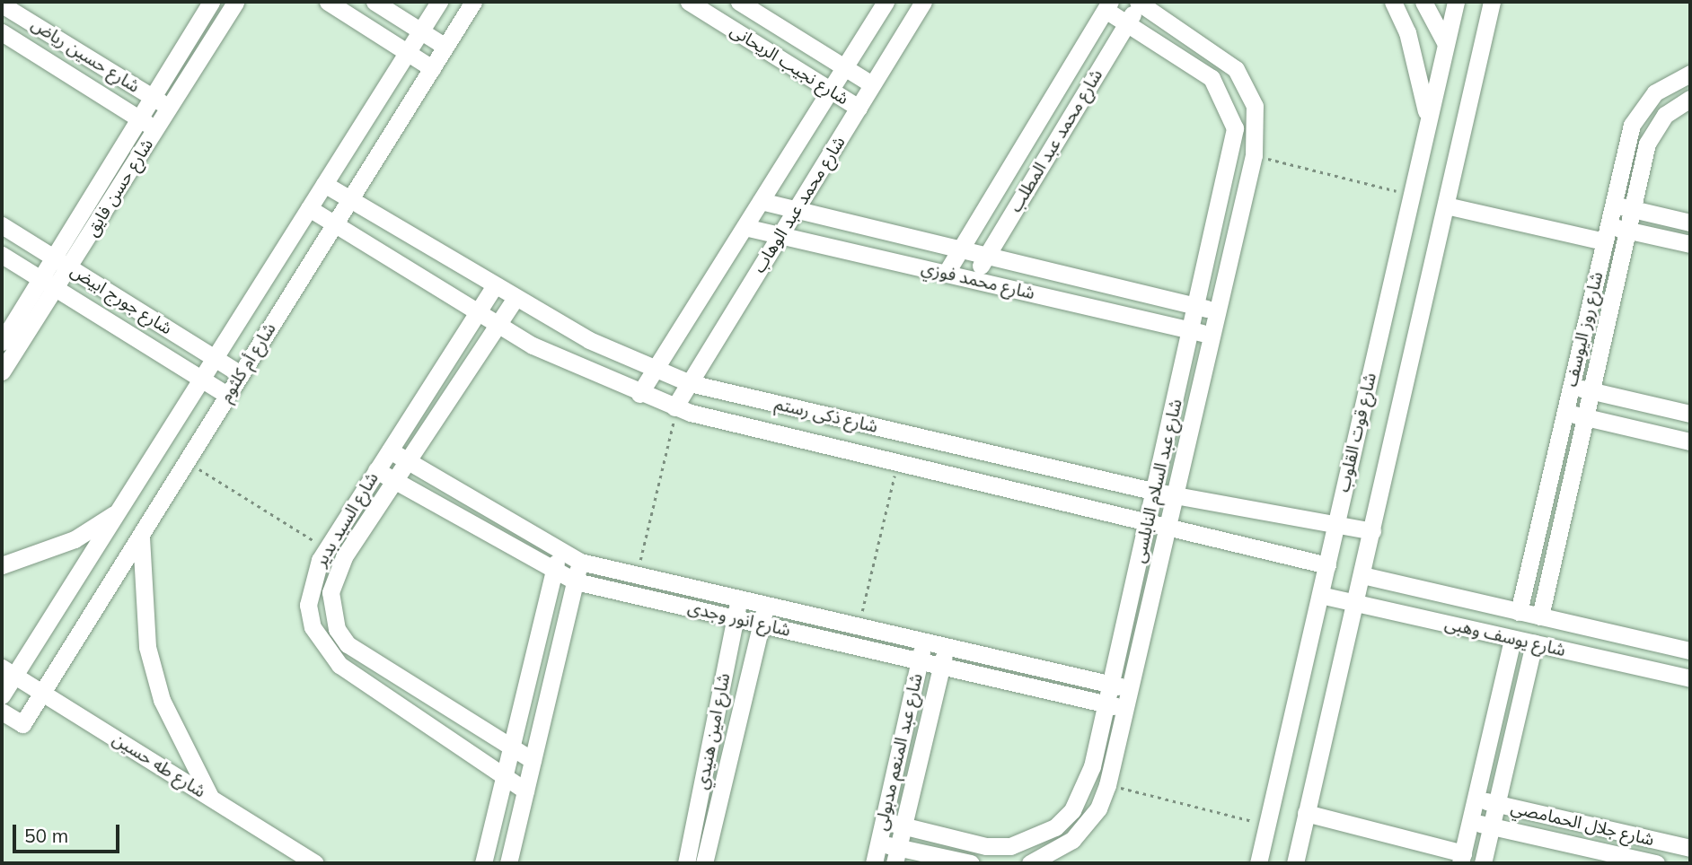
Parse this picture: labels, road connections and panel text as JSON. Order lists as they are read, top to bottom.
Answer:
{
  "streets": {
    "street": [
      "شارع حسين رياض",
      "شارع نجيب الريحانى",
      "شارع محمد عبد المطلب",
      "شارع حسن فايق",
      "شارع محمد عبد الوهاب",
      "شارع محمد فوزي",
      "شارع جورج ابيض",
      "شارع روز اليوسف",
      "شارع أم كلثوم",
      "شارع ذكى رستم",
      "شارع قوت القلوب",
      "شارع عبد السلام النابلسى",
      "شارع السيد بدير",
      "شارع انور وجدى",
      "شارع يوسف وهبى",
      "شارع امين هنيدي",
      "شارع عبد المنعم مدبولى",
      "شارع طه حسين",
      "شارع جلال الحمامصي"
    ]
  },
  "crossings": [
    ["شارع حسين رياض", "شارع حسن فايق"],
    ["شارع نجيب الريحانى", "شارع محمد عبد الوهاب"],
    ["شارع محمد عبد المطلب", "شارع محمد فوزي"],
    ["شارع محمد عبد المطلب", "شارع عبد السلام النابلسى"],
    ["شارع حسن فايق", "شارع جورج ابيض"],
    ["شارع محمد عبد الوهاب", "شارع محمد فوزي"],
    ["شارع محمد عبد الوهاب", "شارع ذكى رستم"],
    ["شارع محمد فوزي", "شارع عبد السلام النابلسى"],
    ["شارع جورج ابيض", "شارع أم كلثوم"],
    ["شارع روز اليوسف", "شارع يوسف وهبى"],
    ["شارع أم كلثوم", "شارع ذكى رستم"],
    ["شارع أم كلثوم", "شارع طه حسين"],
    ["شارع ذكى رستم", "شارع قوت القلوب"],
    ["شارع ذكى رستم", "شارع عبد السلام النابلسى"],
    ["شارع ذكى رستم", "شارع السيد بدير"],
    ["شارع قوت القلوب", "شارع يوسف وهبى"],
    ["شارع عبد السلام النابلسى", "شارع انور وجدى"],
    ["شارع عبد السلام النابلسى", "شارع عبد المنعم مدبولى"],
    ["شارع السيد بدير", "شارع انور وجدى"],
    ["شارع انور وجدى", "شارع امين هنيدي"],
    ["شارع انور وجدى", "شارع عبد المنعم مدبولى"]
  ],
  "scale_bar": "50 m"
}
